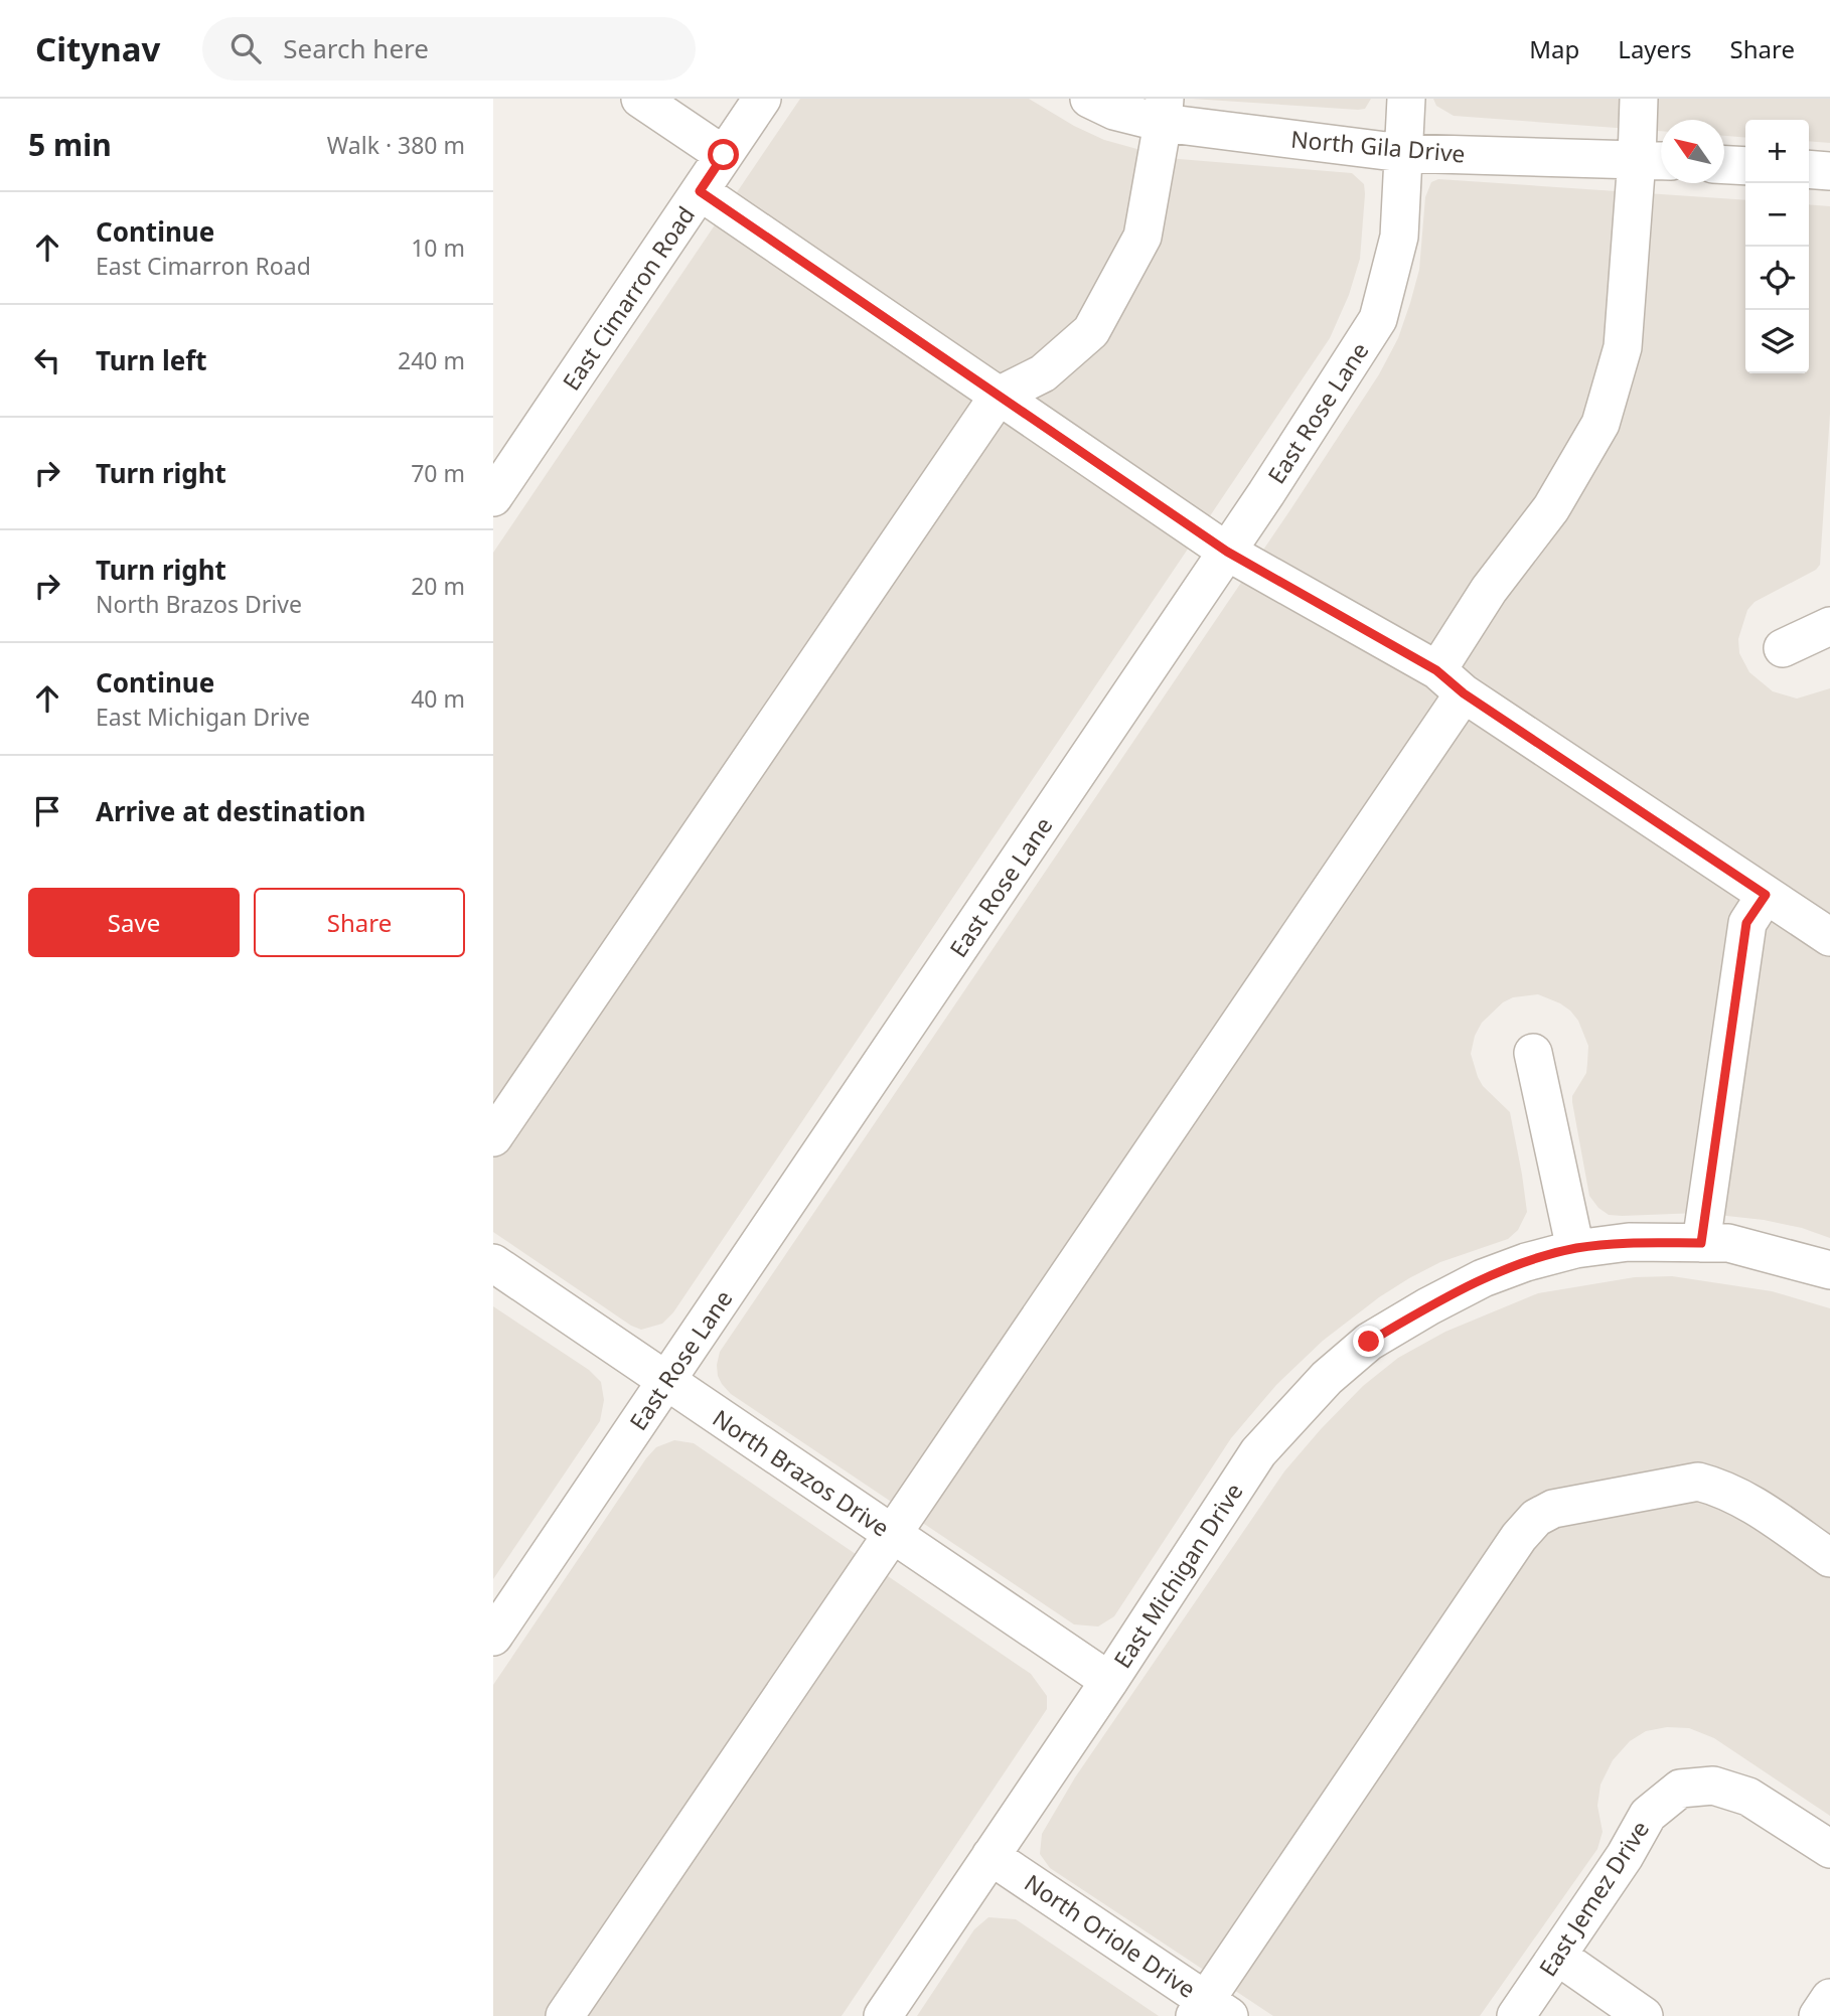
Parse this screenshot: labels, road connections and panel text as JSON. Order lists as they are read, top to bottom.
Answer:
{
  "streets": {
    "street": [
      "North Gila Drive",
      "East Cimarron Road",
      "East Rose Lane",
      "North Brazos Drive",
      "East Michigan Drive",
      "East Jemez Drive",
      "North Oriole Drive"
    ]
  },
  "crossings": [
    ["North Gila Drive", "East Rose Lane"],
    ["East Rose Lane", "North Brazos Drive"],
    ["North Brazos Drive", "East Michigan Drive"],
    ["East Michigan Drive", "North Oriole Drive"]
  ],
  "north": "top left",
  "page": {
    "header": "Citynav",
    "search": "Search here",
    "nav": ["Map", "Layers", "Share"],
    "heading": ["5 min", "Walk · 380 m"],
    "map_buttons": ["+", "−"],
    "list": [
      ["Continue", "East Cimarron Road", "10 m"],
      ["Turn left", "240 m"],
      ["Turn right", "70 m"],
      ["Turn right", "North Brazos Drive", "20 m"],
      ["Continue", "East Michigan Drive", "40 m"],
      "Arrive at destination"
    ],
    "buttons": ["Save", "Share"]
  }
}
